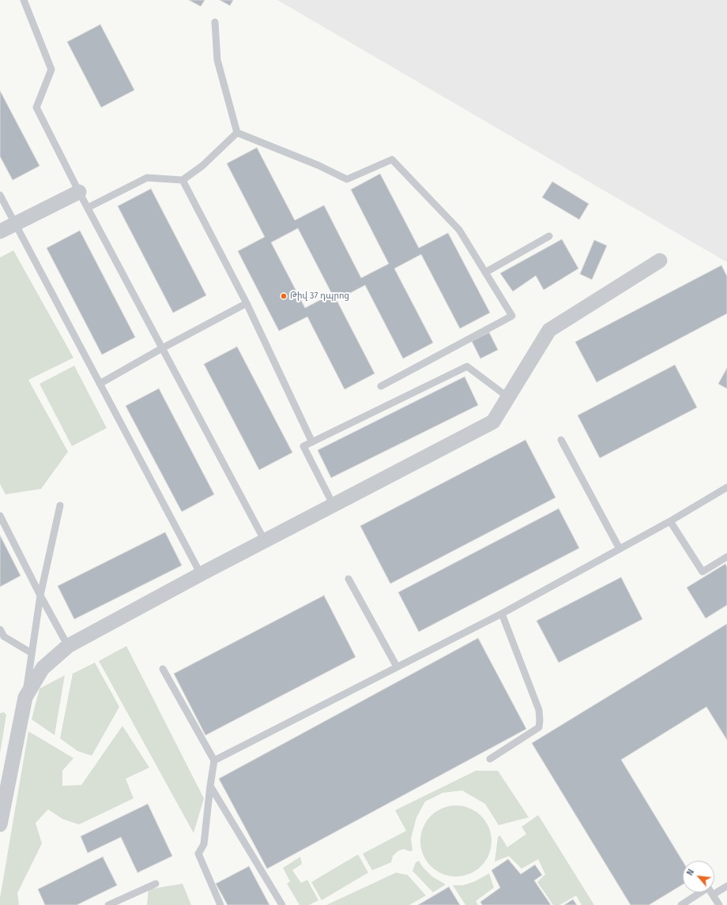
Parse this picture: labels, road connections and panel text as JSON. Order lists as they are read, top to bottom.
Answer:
{
  "places": ["Թիվ 37 դպրոց"],
  "north": "top left"
}
